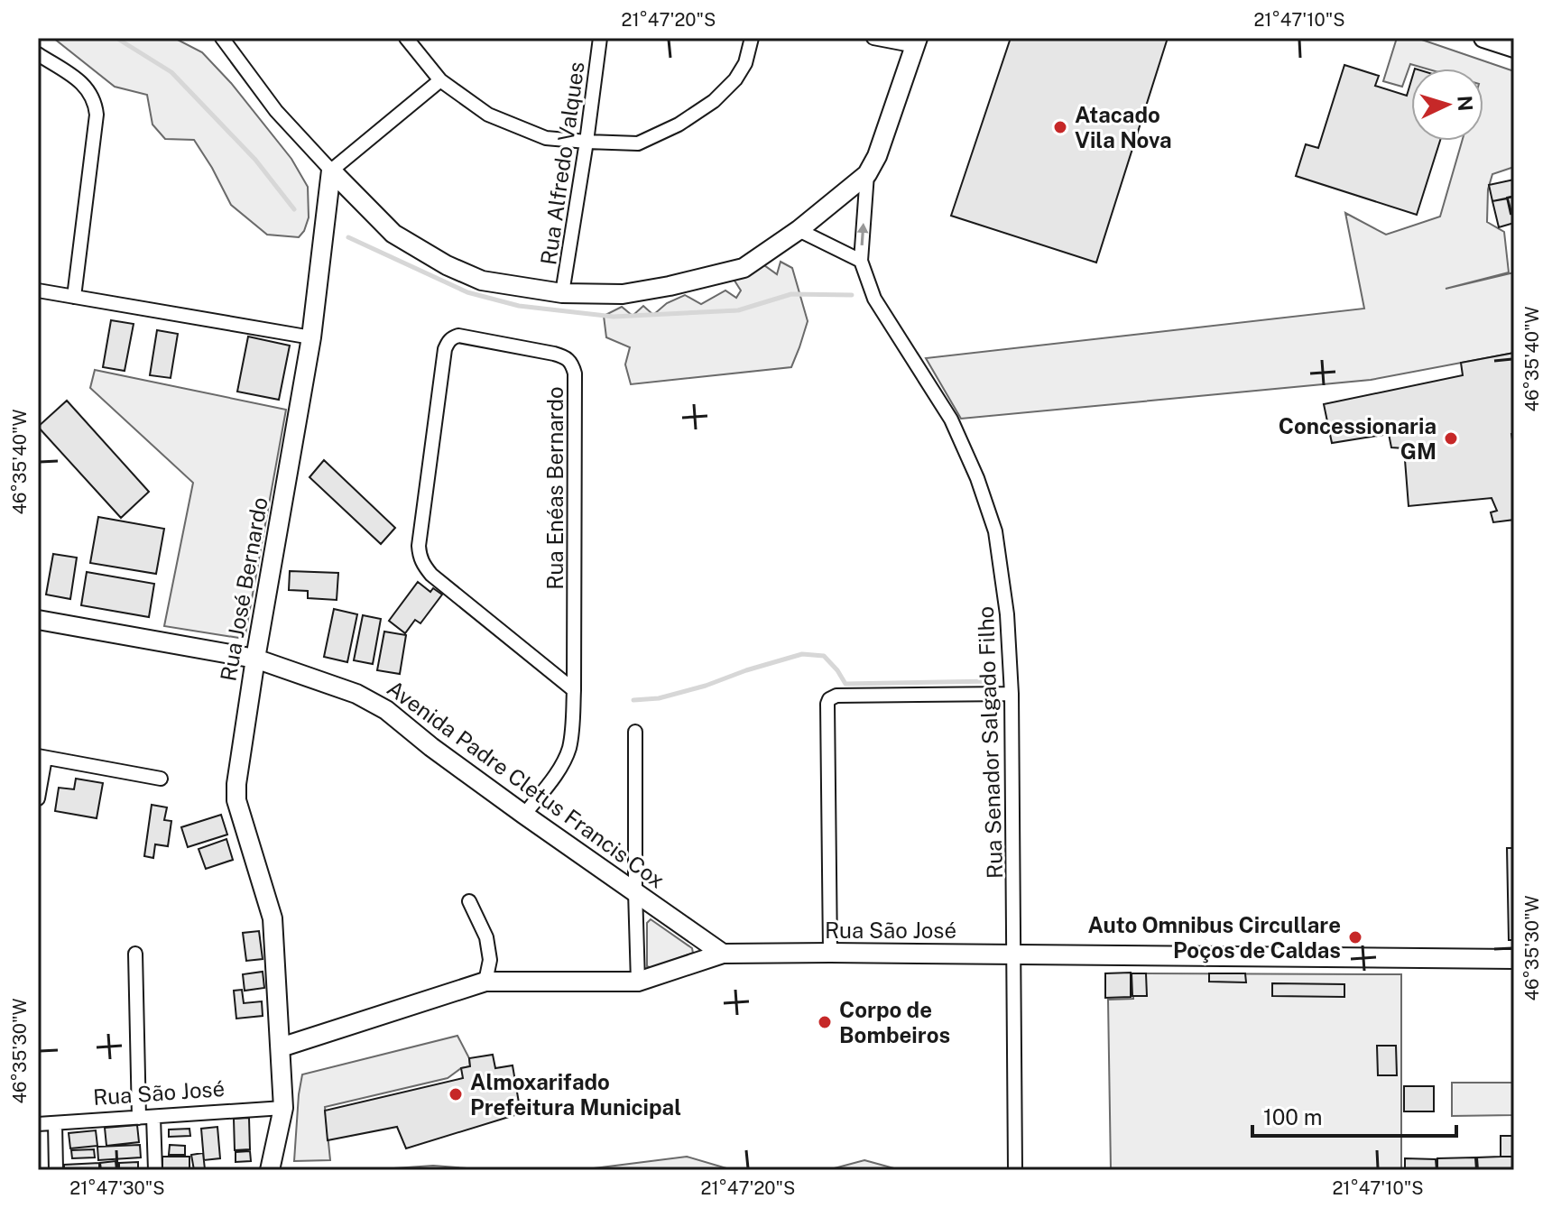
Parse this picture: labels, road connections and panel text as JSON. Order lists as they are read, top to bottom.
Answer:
{
  "streets": {
    "street": [
      "Rua Alfredo Valques",
      "Rua Enéas Bernardo",
      "Rua José Bernardo",
      "Rua Senador Salgado Filho",
      "Avenida Padre Cletus Francis Cox",
      "Rua São José"
    ]
  },
  "crossings": [
    ["Rua Enéas Bernardo", "Avenida Padre Cletus Francis Cox"],
    ["Rua José Bernardo", "Avenida Padre Cletus Francis Cox"],
    ["Rua José Bernardo", "Rua São José"],
    ["Rua Senador Salgado Filho", "Rua São José"],
    ["Avenida Padre Cletus Francis Cox", "Rua São José"]
  ],
  "places": [
    "Atacado Vila Nova",
    "Concessionaria GM",
    "Auto Omnibus Circullare Poços de Caldas",
    "Corpo de Bombeiros",
    "Almoxarifado Prefeitura Municipal"
  ],
  "scale_bar": "100 m",
  "north": "right",
  "coordinates": [
    "21°47'20\"S",
    "21°47'10\"S",
    "46°35'40\"W",
    "46°35'30\"W",
    "21°47'30\"S"
  ]
}
